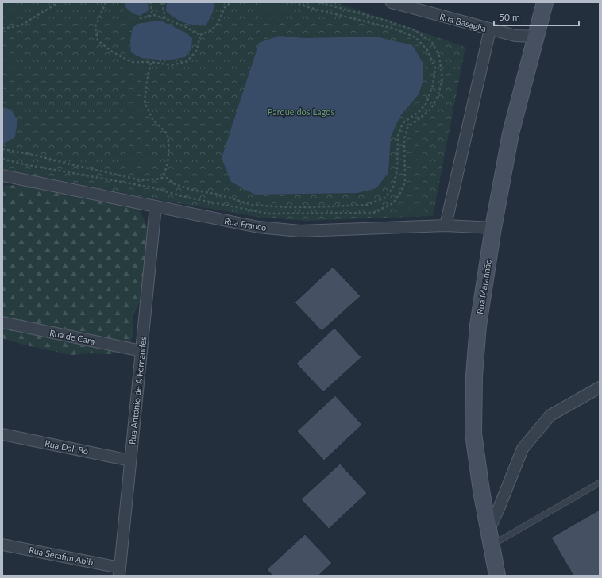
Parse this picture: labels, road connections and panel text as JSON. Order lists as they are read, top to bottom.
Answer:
{
  "streets": {
    "main road": ["Rua Maranhão"],
    "street": [
      "Rua Basaglia",
      "Rua Franco",
      "Rua de Cara",
      "Rua Antônio de A Fernandes",
      "Rua Dal' Bó",
      "Rua Serafim Abib"
    ]
  },
  "crossings": [
    ["Rua Basaglia", "Rua Maranhão"],
    ["Rua Franco", "Rua Maranhão"],
    ["Rua Franco", "Rua Antônio de A Fernandes"],
    ["Rua de Cara", "Rua Antônio de A Fernandes"],
    ["Rua Antônio de A Fernandes", "Rua Dal' Bó"],
    ["Rua Antônio de A Fernandes", "Rua Serafim Abib"]
  ],
  "parks": ["Parque dos Lagos"],
  "scale_bar": "50 m"
}
